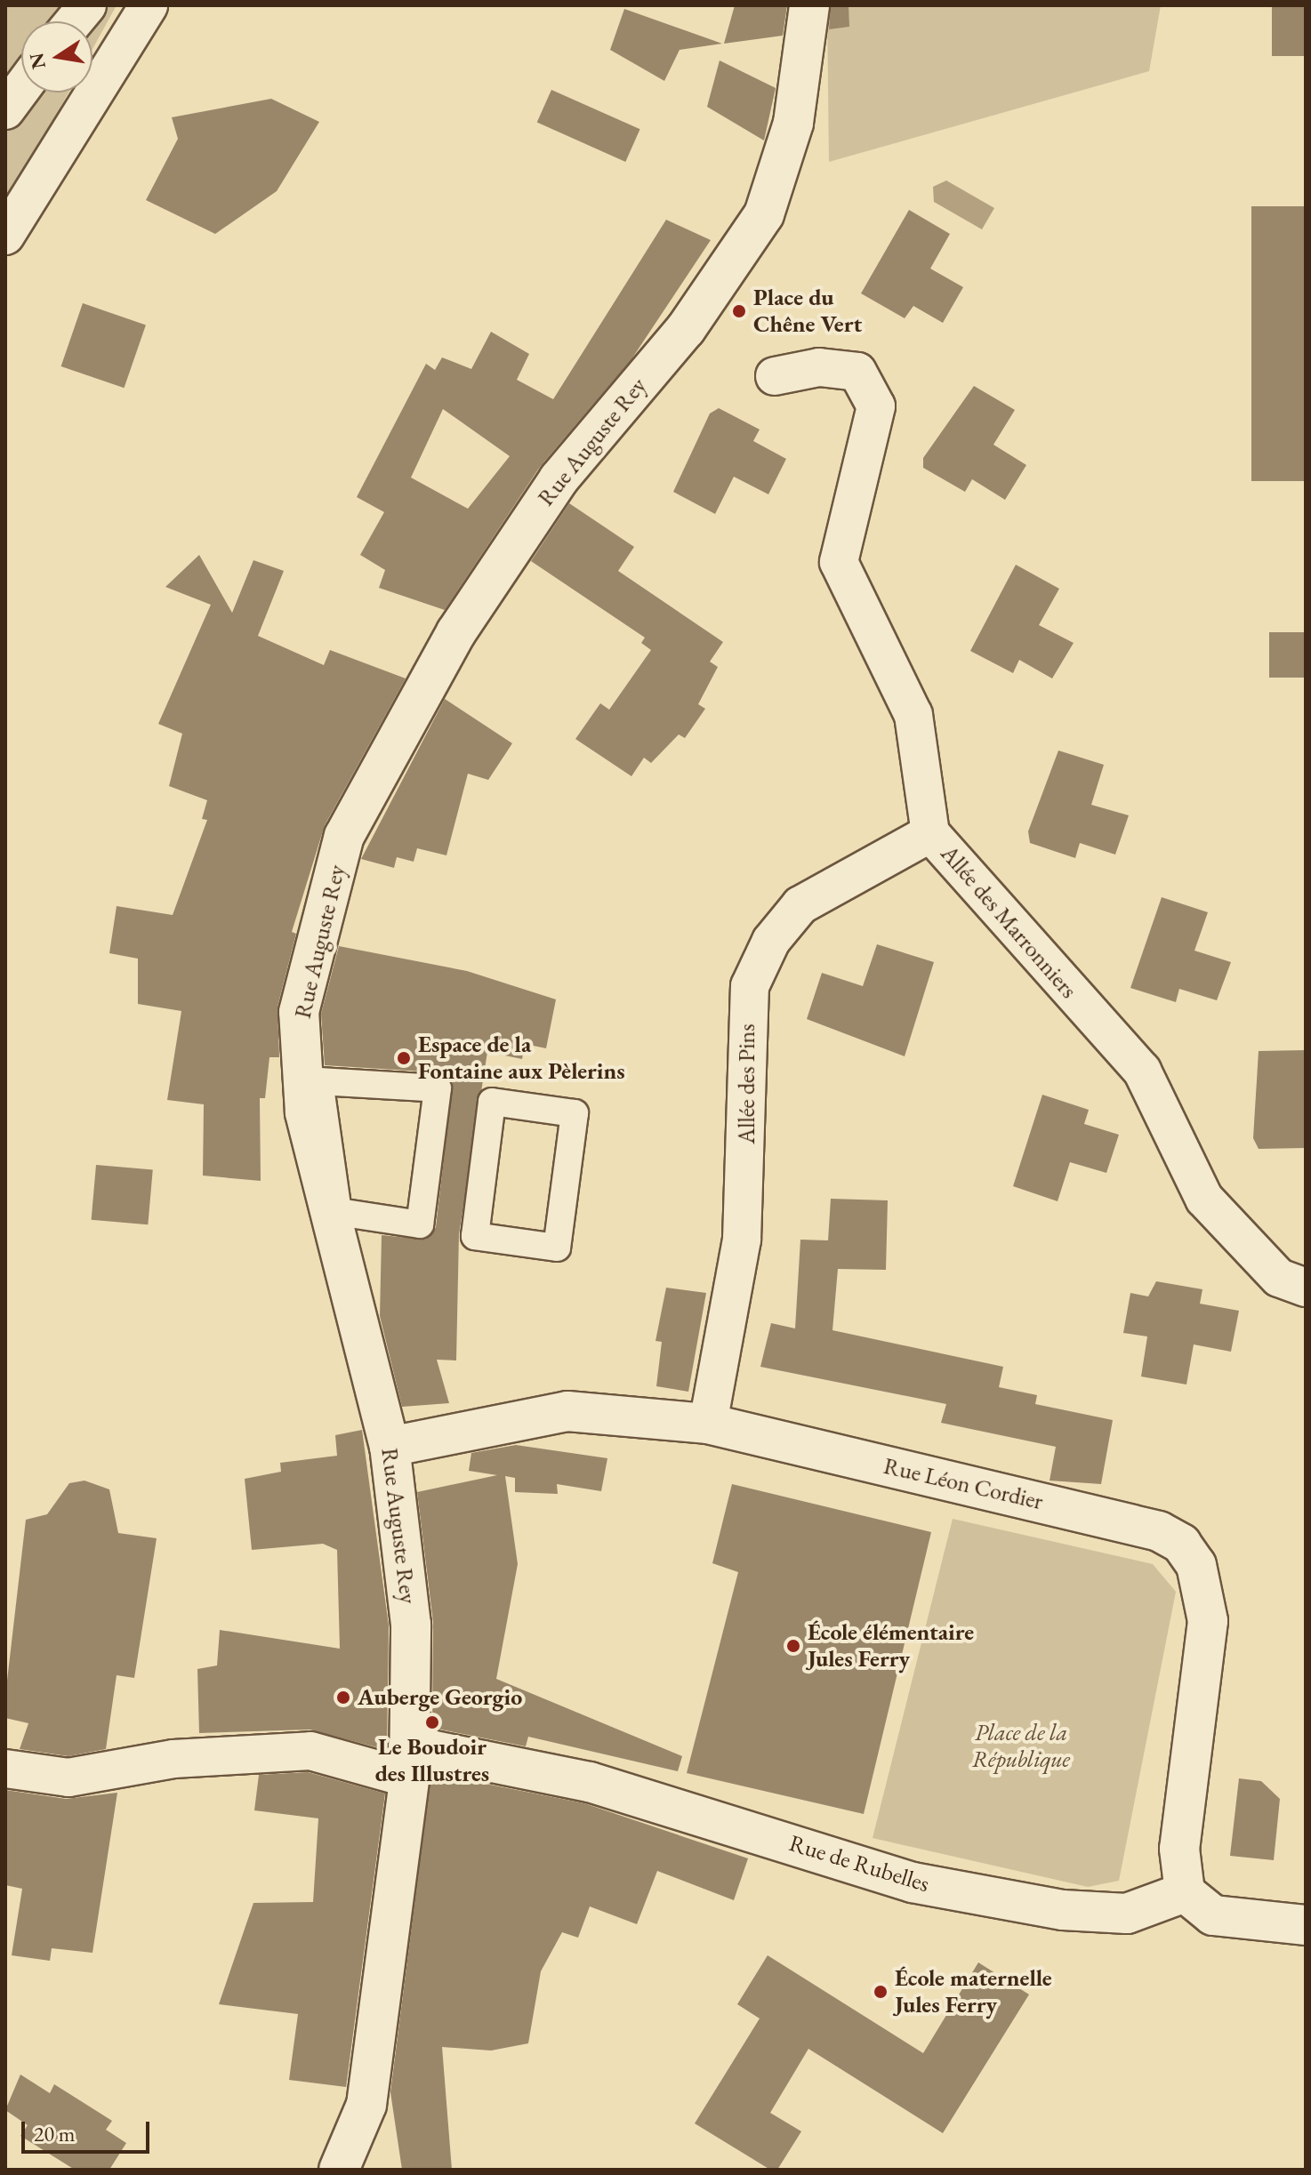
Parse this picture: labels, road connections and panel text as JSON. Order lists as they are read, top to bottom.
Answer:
{
  "streets": {
    "street": [
      "Rue Auguste Rey",
      "Allée des Marronniers",
      "Allée des Pins",
      "Rue Léon Cordier",
      "Rue de Rubelles"
    ]
  },
  "crossings": [
    ["Rue Auguste Rey", "Rue Léon Cordier"],
    ["Rue Auguste Rey", "Rue de Rubelles"],
    ["Allée des Marronniers", "Allée des Pins"],
    ["Allée des Pins", "Rue Léon Cordier"],
    ["Rue Léon Cordier", "Rue de Rubelles"]
  ],
  "parks": ["Place de la République"],
  "places": [
    "Place du Chêne Vert",
    "Espace de la Fontaine aux Pèlerins",
    "École élémentaire Jules Ferry",
    "Auberge Georgio",
    "Le Boudoir des Illustres",
    "École maternelle Jules Ferry"
  ],
  "scale_bar": "20 m",
  "north": "left"
}
